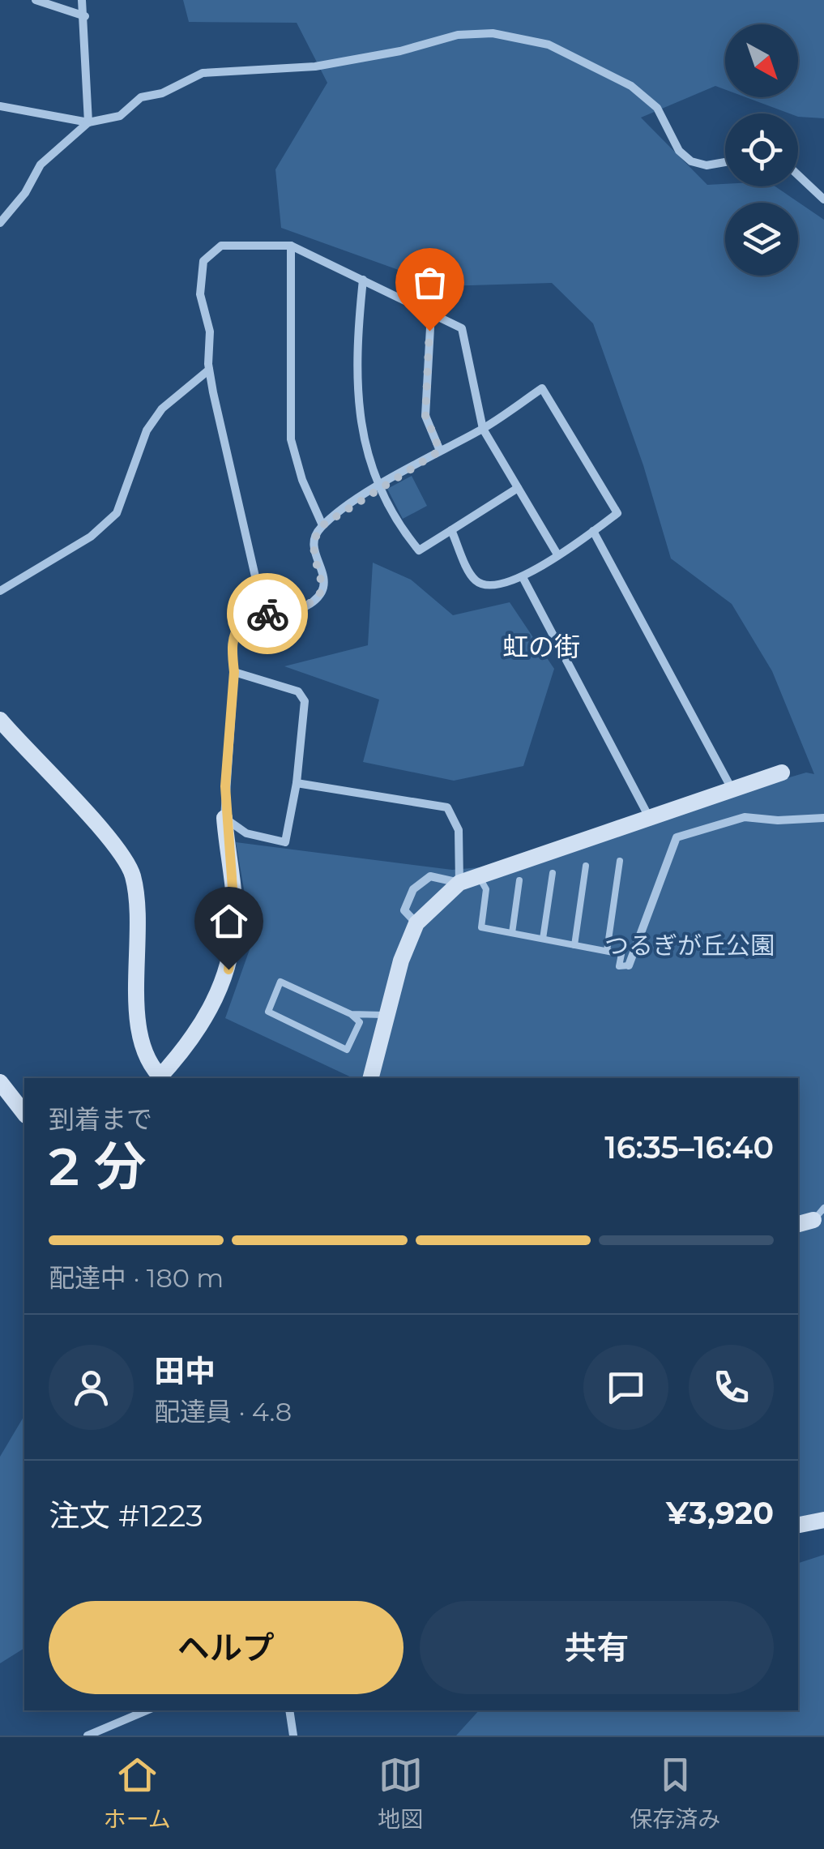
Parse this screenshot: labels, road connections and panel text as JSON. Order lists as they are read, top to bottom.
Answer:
{
  "districts": ["虹の街"],
  "parks": ["つるぎが丘公園"],
  "north": "bottom right",
  "page": {
    "heading": ["2 分", "到着まで", "16:35–16:40"],
    "panel": [
      "田中",
      "配達員 · 4.8",
      "注文 #1223",
      "¥3,920"
    ],
    "bar": "配達中 · 180 m",
    "buttons": ["ヘルプ", "共有"],
    "tabs": ["ホーム", "地図", "保存済み"]
  }
}
